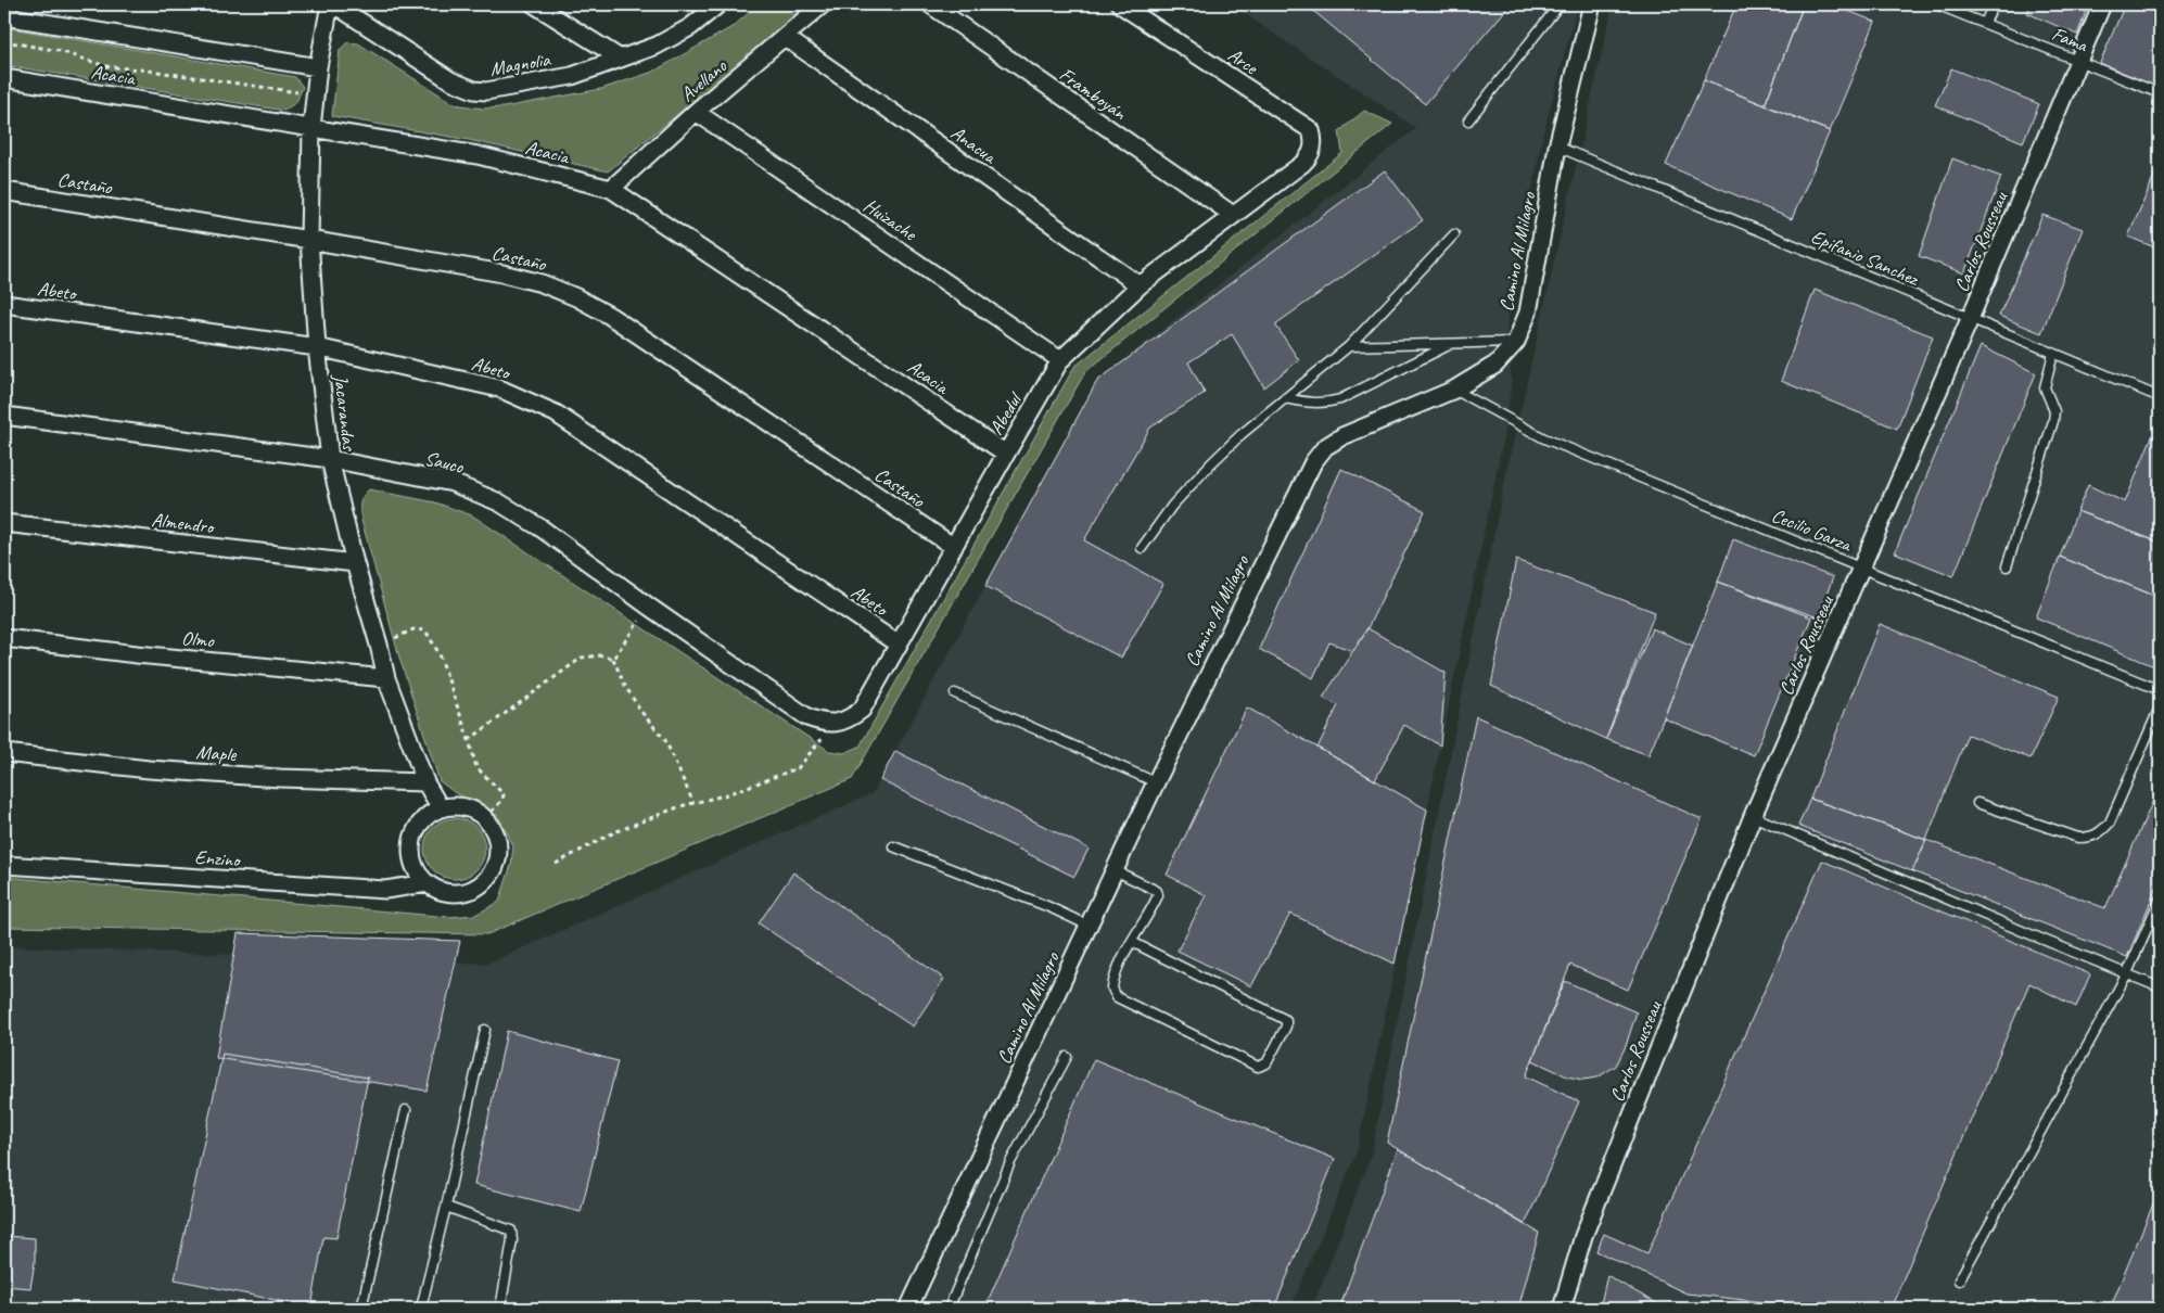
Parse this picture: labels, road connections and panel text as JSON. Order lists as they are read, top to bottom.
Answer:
{
  "streets": {
    "street": [
      "Arce",
      "Magnolia",
      "Acacia",
      "Avellano",
      "Framboyán",
      "Anacua",
      "Castaño",
      "Huizache",
      "Carlos Rousseau",
      "Camino Al Milagro",
      "Abeto",
      "Jacarandas",
      "Abedul",
      "Sauco",
      "Almendro",
      "Olmo",
      "Maple",
      "Enzino"
    ],
    "lane": ["Fama", "Epifanio Sanchez", "Cecilio Garza"]
  },
  "crossings": [
    ["Fama", "Carlos Rousseau"],
    ["Arce", "Abedul"],
    ["Acacia", "Avellano"],
    ["Acacia", "Jacarandas"],
    ["Acacia", "Abedul"],
    ["Avellano", "Anacua"],
    ["Avellano", "Huizache"],
    ["Framboyán", "Abedul"],
    ["Anacua", "Abedul"],
    ["Castaño", "Jacarandas"],
    ["Castaño", "Abedul"],
    ["Huizache", "Abedul"],
    ["Carlos Rousseau", "Epifanio Sanchez"],
    ["Carlos Rousseau", "Cecilio Garza"],
    ["Camino Al Milagro", "Epifanio Sanchez"],
    ["Camino Al Milagro", "Cecilio Garza"],
    ["Abeto", "Jacarandas"],
    ["Abeto", "Abedul"],
    ["Jacarandas", "Sauco"],
    ["Jacarandas", "Almendro"],
    ["Jacarandas", "Olmo"],
    ["Jacarandas", "Maple"],
    ["Jacarandas", "Enzino"],
    ["Abedul", "Sauco"]
  ]
}
